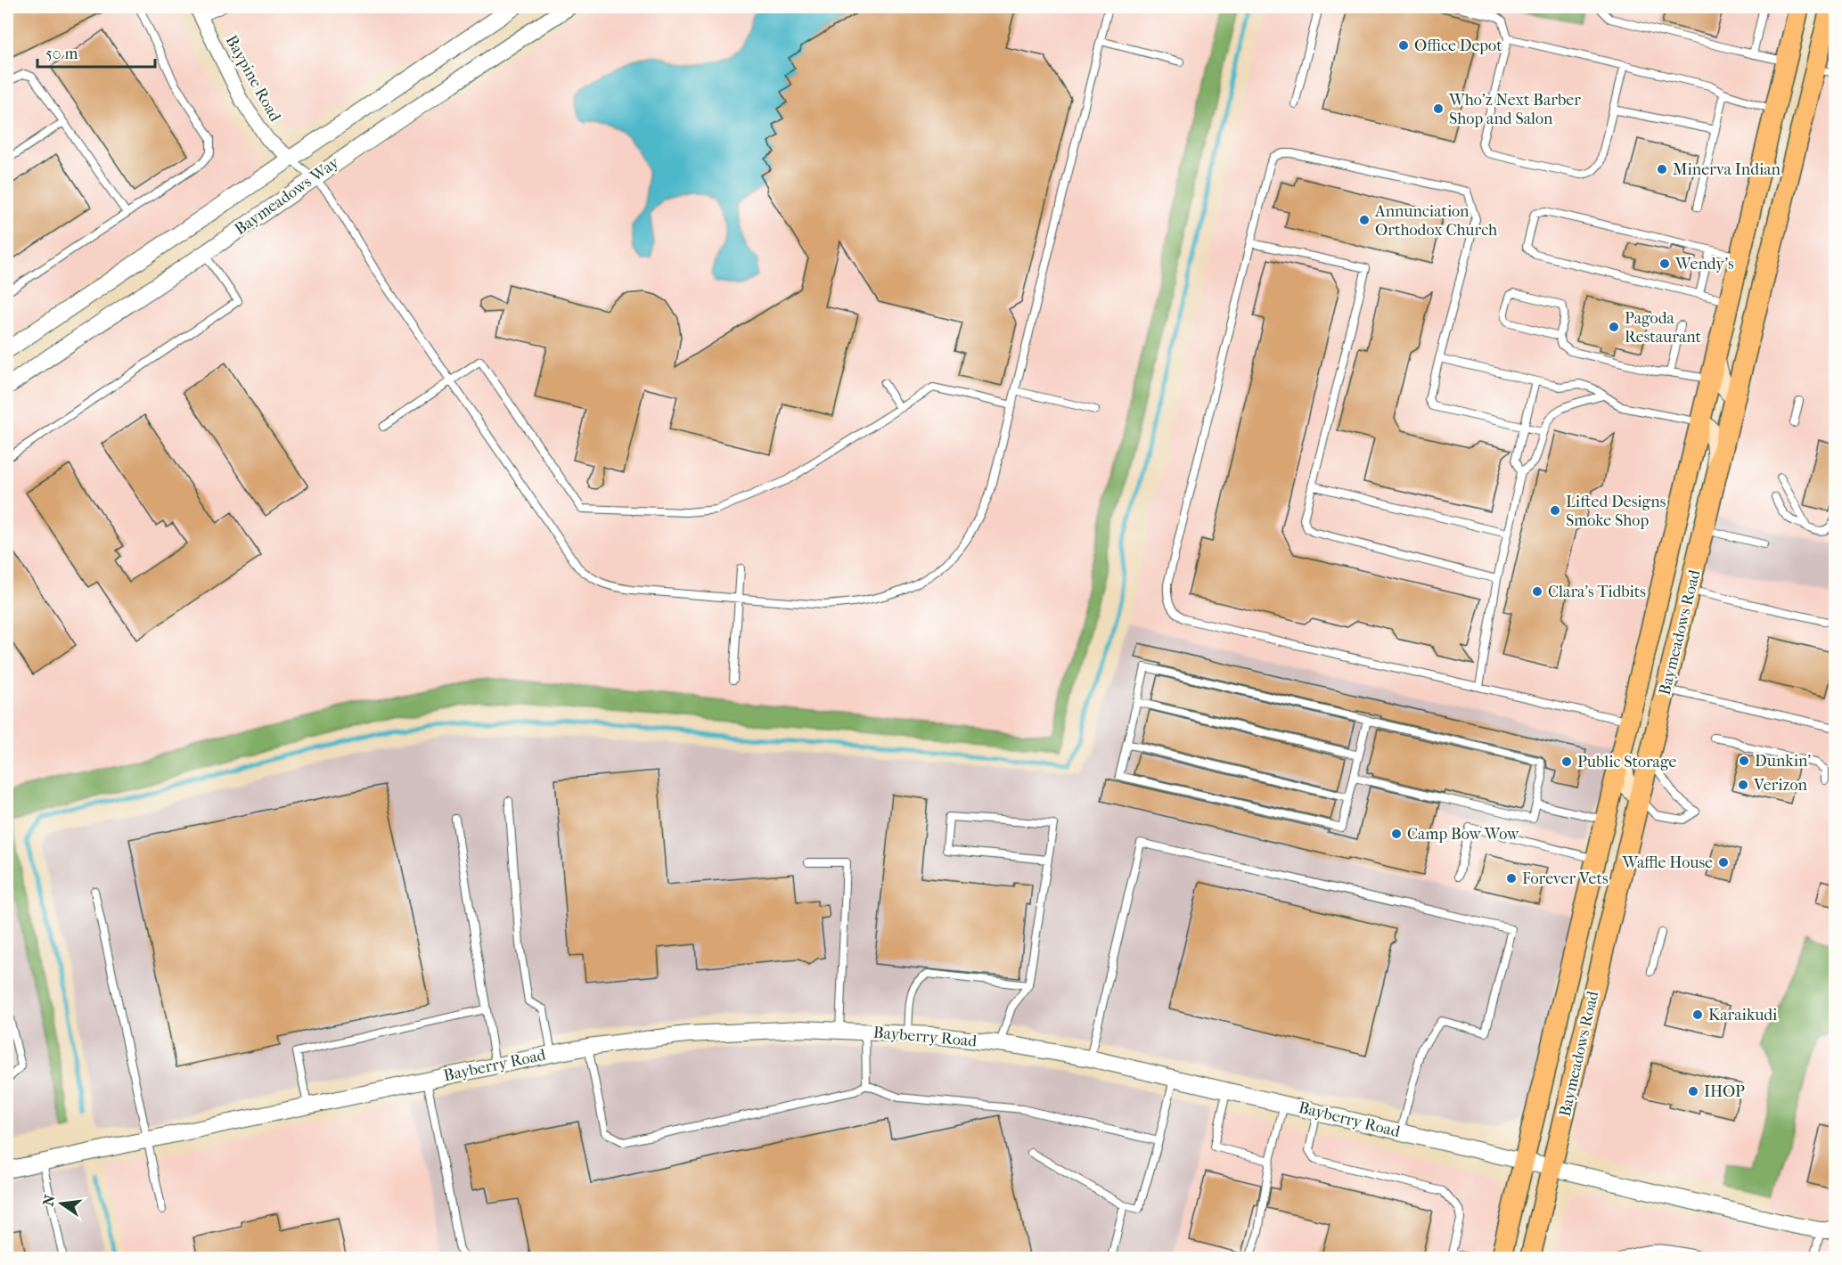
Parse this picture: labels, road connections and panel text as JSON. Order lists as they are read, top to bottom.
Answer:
{
  "streets": {
    "main road": ["Baymeadows Road"],
    "street": ["Baypine Road", "Baymeadows Way", "Bayberry Road"]
  },
  "crossings": [
    ["Baypine Road", "Baymeadows Way"],
    ["Baymeadows Road", "Bayberry Road"]
  ],
  "places": [
    "Office Depot",
    "Who'z Next Barber Shop and Salon",
    "Minerva Indian",
    "Annunciation Orthodox Church",
    "Wendy's",
    "Pagoda Restaurant",
    "Lifted Designs Smoke Shop",
    "Clara's Tidbits",
    "Dunkin'",
    "Public Storage",
    "Verizon",
    "Camp Bow Wow",
    "Waffle House",
    "Forever Vets",
    "Karaikudi",
    "IHOP"
  ],
  "scale_bar": "50 m",
  "north": "left"
}
